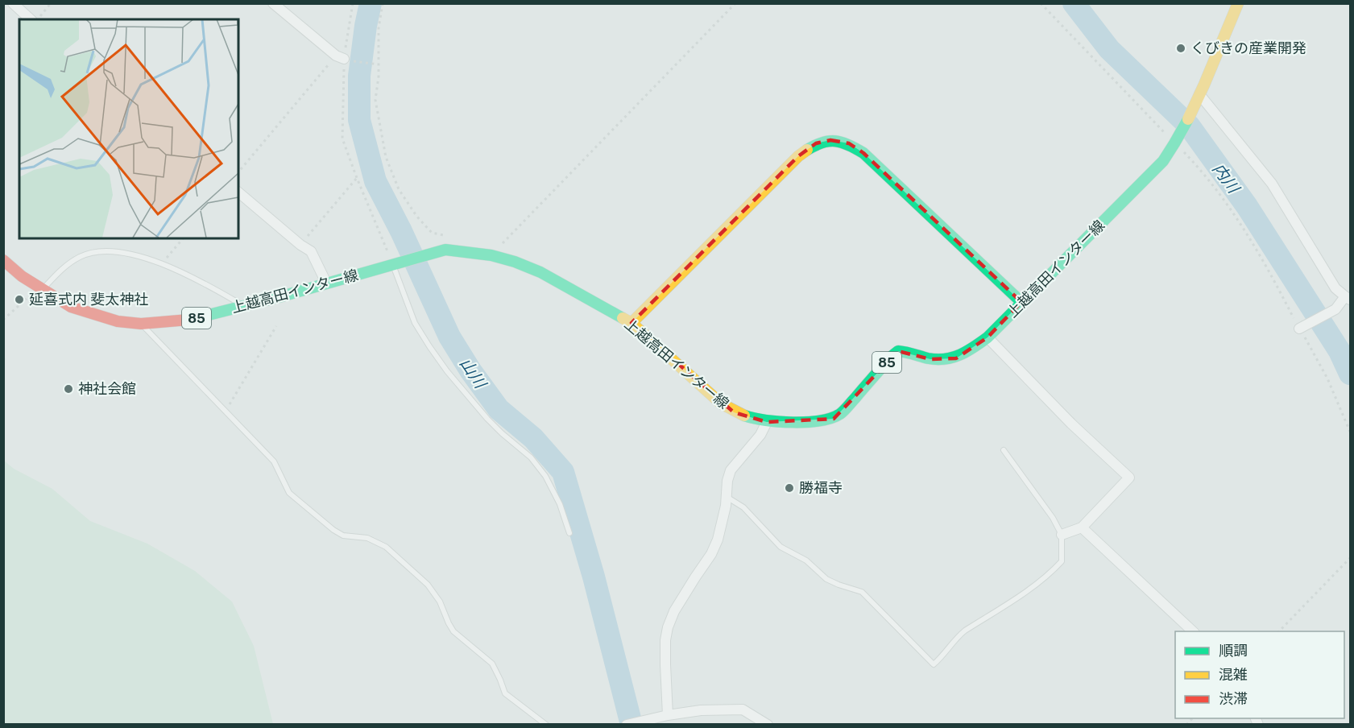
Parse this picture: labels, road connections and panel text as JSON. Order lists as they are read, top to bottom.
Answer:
{
  "streets": {
    "main road": ["上越高田インター線", "85"]
  },
  "water": ["内川", "山川"],
  "places": [
    "くびきの産業開発",
    "延喜式内 斐太神社",
    "神社会館",
    "勝福寺"
  ],
  "legend": ["順調", "混雑", "渋滞"]
}
